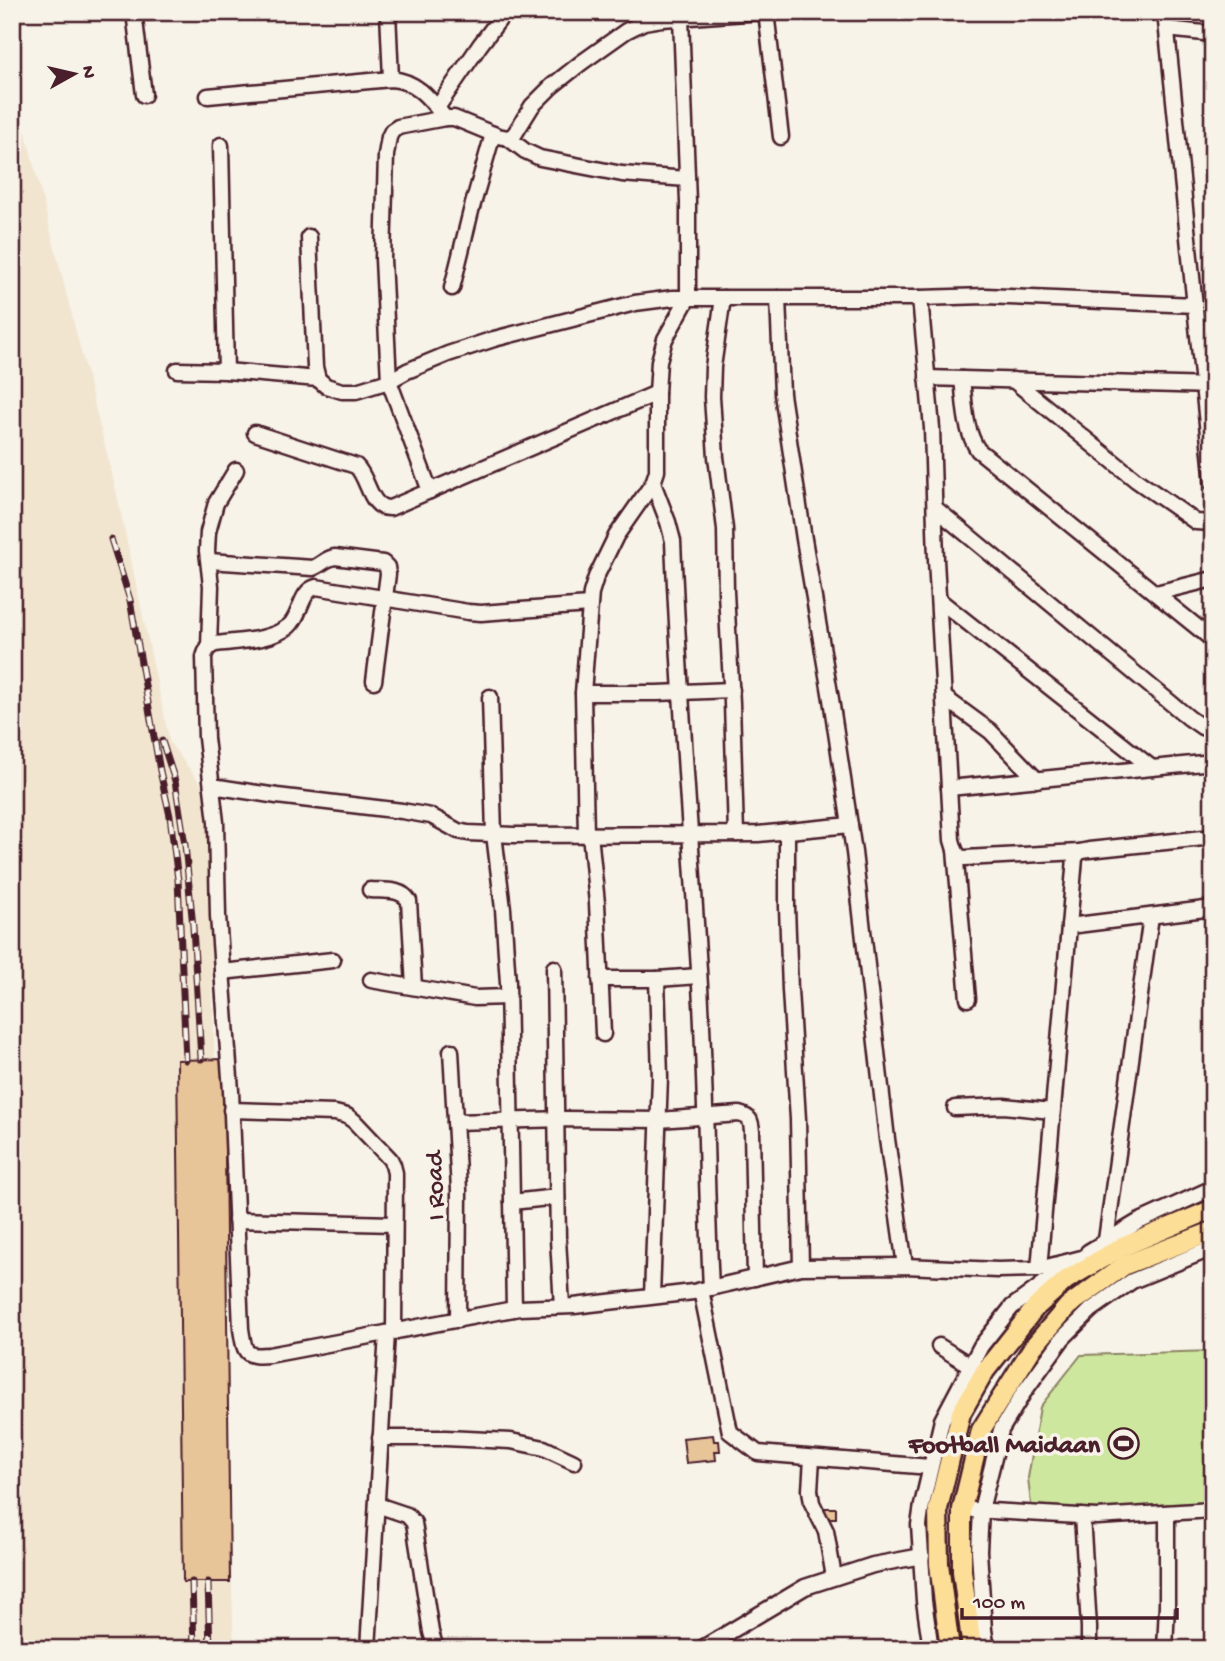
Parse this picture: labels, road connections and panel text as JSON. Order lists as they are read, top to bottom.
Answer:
{
  "streets": {
    "street": ["I Road"]
  },
  "places": {
    "sports": ["Football Maidaan"]
  },
  "scale_bar": "100 m",
  "north": "right"
}
